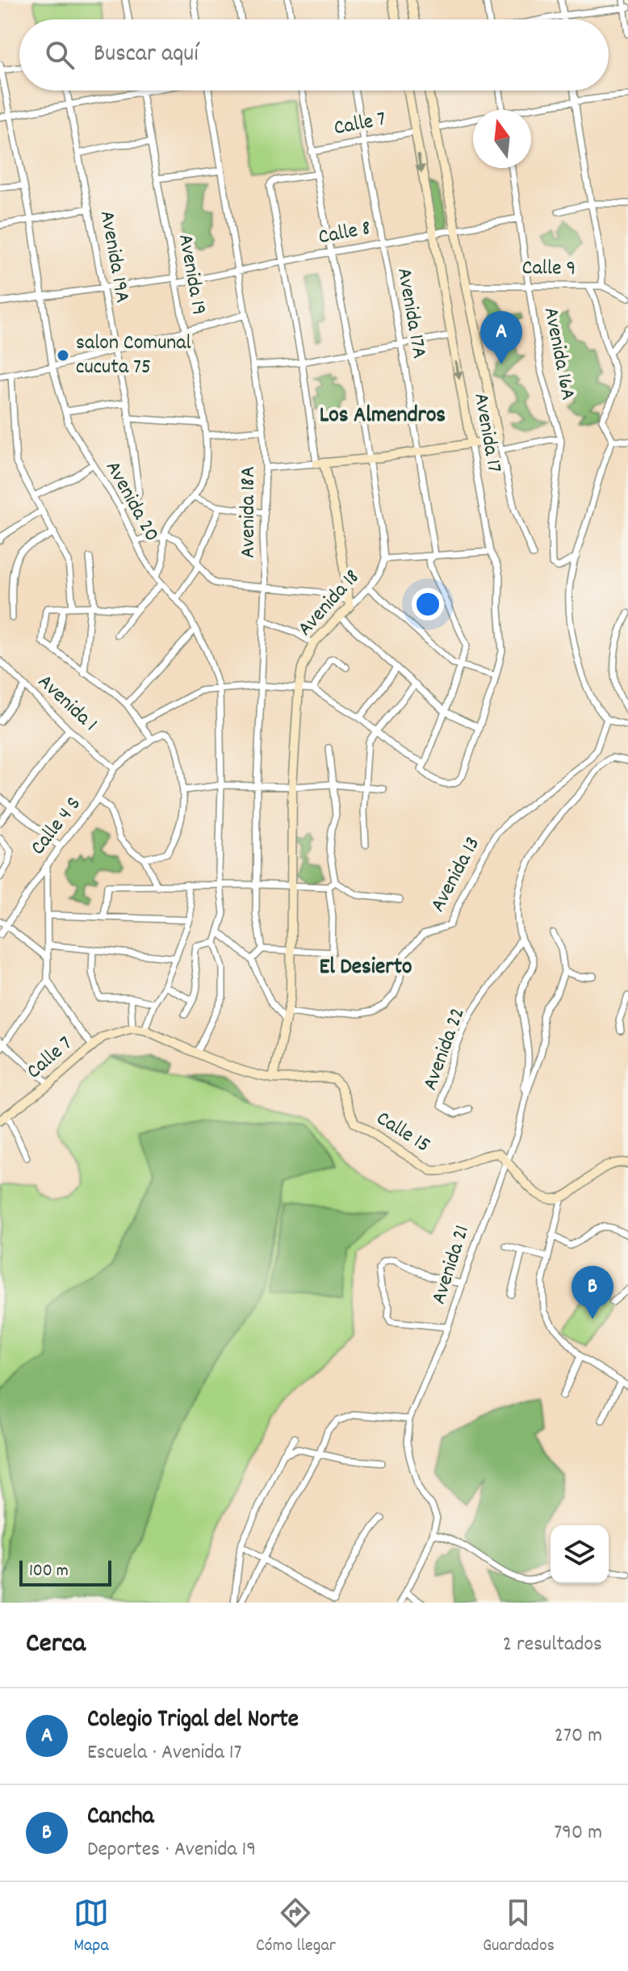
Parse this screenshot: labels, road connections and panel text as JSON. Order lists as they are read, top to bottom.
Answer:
{
  "streets": {
    "main road": [
      "Calle 7",
      "Avenida 17",
      "Avenida 18",
      "Calle 15"
    ],
    "street": [
      "Calle 8",
      "Avenida 19A",
      "Calle 9",
      "Avenida 19",
      "Avenida 17A",
      "Avenida 16A",
      "Avenida 20",
      "Avenida 18A",
      "Avenida 1",
      "Calle 4 S",
      "Avenida 13",
      "Avenida 22",
      "Avenida 21"
    ]
  },
  "crossings": [
    ["Calle 7", "Avenida 17A"],
    ["Calle 7", "Avenida 17"],
    ["Calle 7", "Avenida 18"],
    ["Calle 7", "Calle 15"],
    ["Calle 8", "Avenida 19A"],
    ["Calle 8", "Avenida 19"],
    ["Calle 8", "Avenida 17A"],
    ["Calle 8", "Avenida 16A"],
    ["Calle 8", "Avenida 17"],
    ["Calle 8", "Avenida 20"],
    ["Calle 8", "Avenida 18A"],
    ["Calle 8", "Avenida 18"],
    ["Avenida 19A", "Avenida 20"],
    ["Calle 9", "Avenida 16A"],
    ["Calle 9", "Avenida 17"],
    ["Avenida 19", "Avenida 20"],
    ["Avenida 17A", "Avenida 17"],
    ["Avenida 18", "Avenida 13"],
    ["Avenida 18", "Calle 15"],
    ["Avenida 1", "Calle 4 S"],
    ["Calle 15", "Avenida 21"]
  ],
  "districts": ["Los Almendros", "El Desierto"],
  "places": ["salon Comunal cucuta 75"],
  "scale_bar": "100 m",
  "north": "top",
  "page": {
    "search": "Buscar aquí",
    "pins": ["A", "B"],
    "scale": "100 m",
    "heading": ["Cerca", "2 resultados"],
    "list": [
      {
        "mark": "A",
        "name": "Colegio Trigal del Norte",
        "note": "Escuela · Avenida 17",
        "value": "270 m"
      },
      {
        "mark": "B",
        "name": "Cancha",
        "note": "Deportes · Avenida 19",
        "value": "790 m"
      }
    ],
    "nav": ["Mapa", "Cómo llegar", "Guardados"]
  }
}
